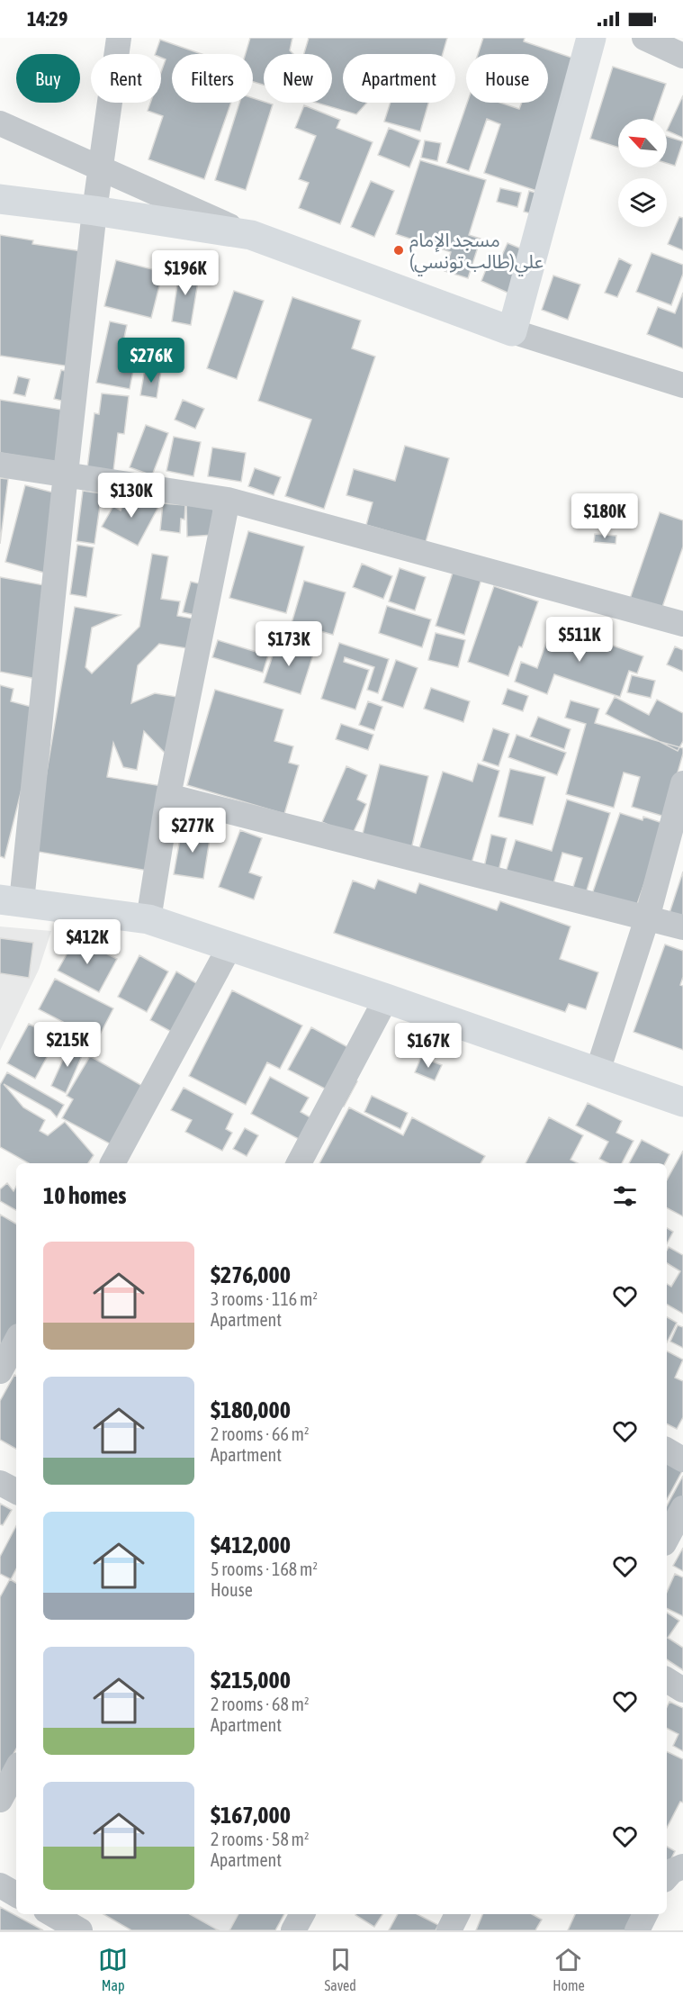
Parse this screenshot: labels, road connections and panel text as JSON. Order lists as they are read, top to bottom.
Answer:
{
  "places": ["مسجد الإمام علي(طالب تونسي)"],
  "north": "top left",
  "page": {
    "status": "14:29",
    "chip": [
      "Buy",
      "Rent",
      "Filters",
      "New",
      "Apartment",
      "House"
    ],
    "price": [
      "$196K",
      "$276K",
      "$130K",
      "$180K",
      "$511K",
      "$173K",
      "$277K",
      "$412K",
      "$215K",
      "$167K"
    ],
    "heading": "10 homes",
    "list": [
      {
        "name": "$276,000",
        "note": "3 rooms · 116 m² · Apartment"
      },
      {
        "name": "$180,000",
        "note": "2 rooms · 66 m² · Apartment"
      },
      {
        "name": "$412,000",
        "note": "5 rooms · 168 m² · House"
      },
      {
        "name": "$215,000",
        "note": "2 rooms · 68 m² · Apartment"
      },
      {
        "name": "$167,000",
        "note": "2 rooms · 58 m² · Apartment"
      }
    ],
    "tabs": ["Map", "Saved", "Home"]
  }
}
